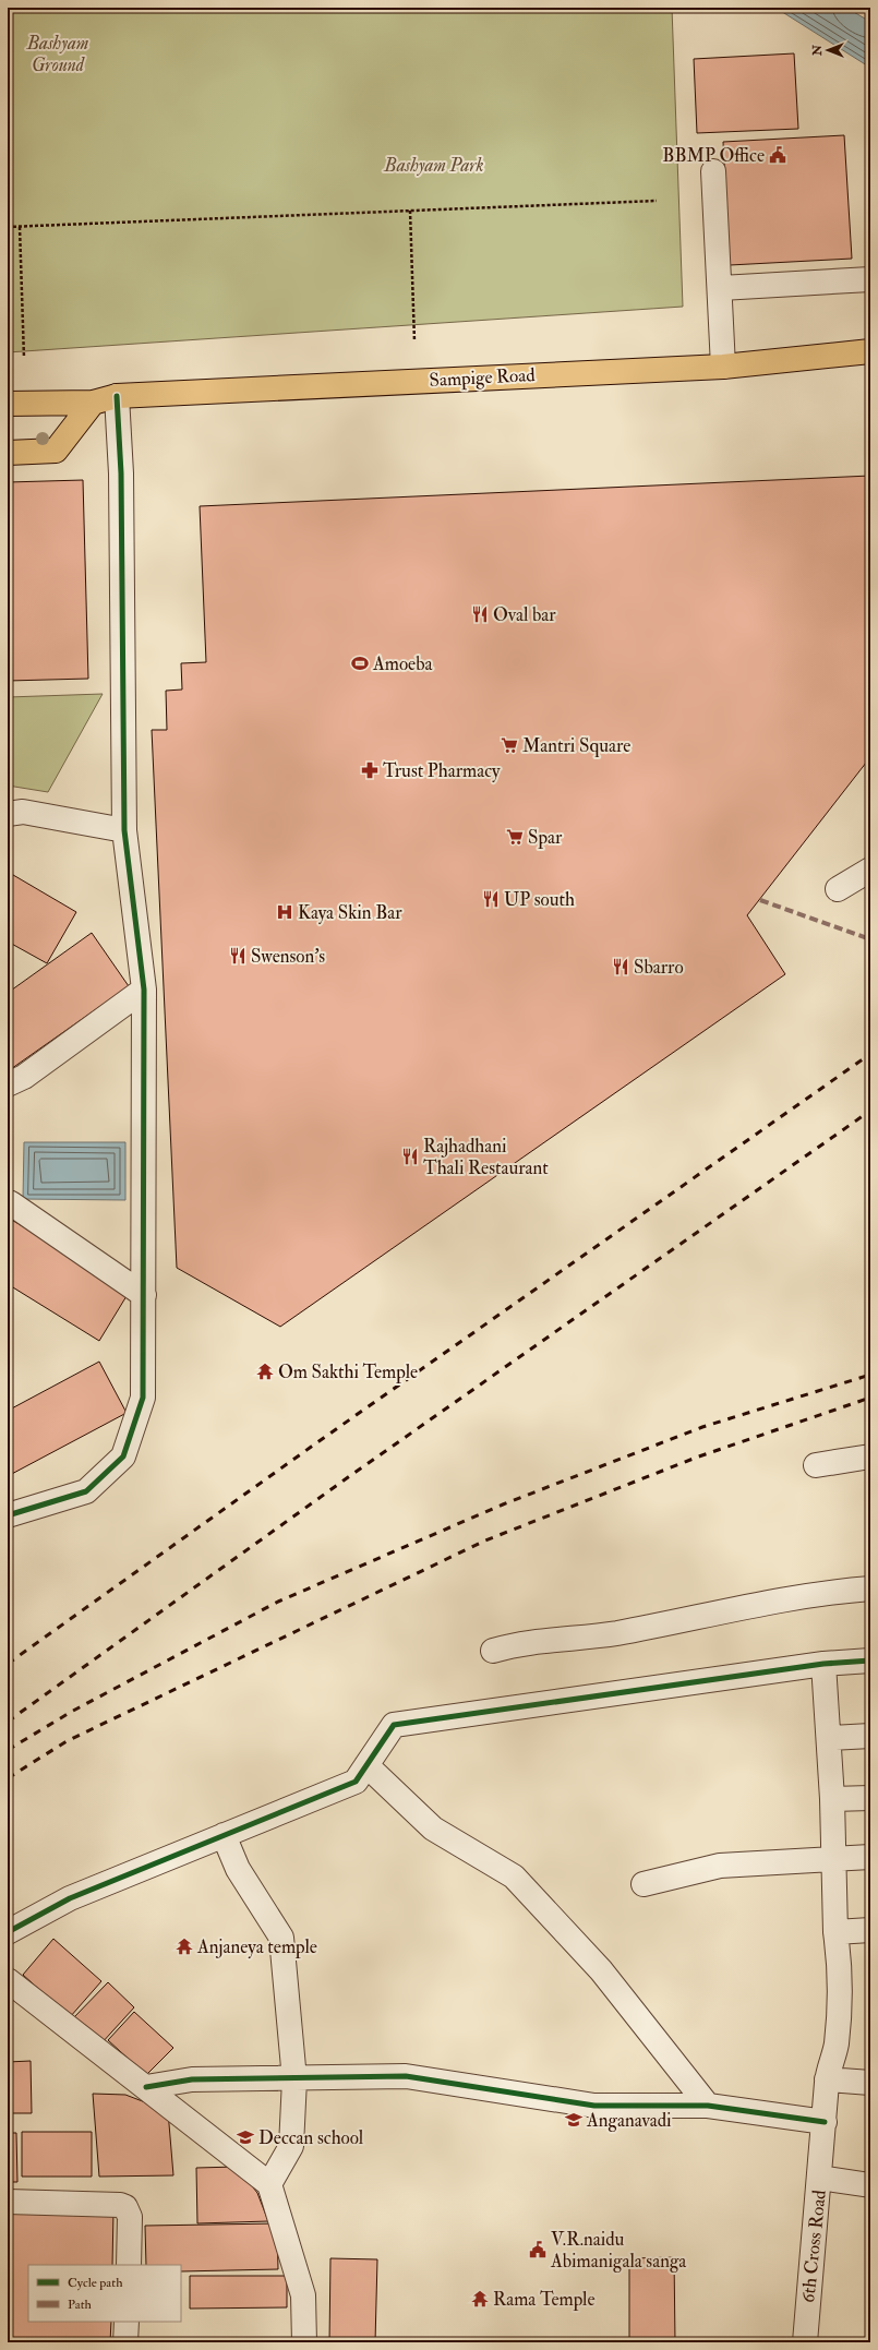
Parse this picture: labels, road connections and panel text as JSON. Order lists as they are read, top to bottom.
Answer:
{
  "streets": {
    "main road": ["Sampige Road"],
    "street": ["6th Cross Road"]
  },
  "parks": ["Bashyam Ground", "Bashyam Park"],
  "places": {
    "public building": ["BBMP Office", "V.R.naidu Abimanigala sanga"],
    "restaurant": [
      "Oval bar",
      "UP south",
      "Swenson's",
      "Sbarro",
      "Rajhadhani Thali Restaurant"
    ],
    "sports": ["Amoeba"],
    "supermarket": ["Mantri Square", "Spar"],
    "pharmacy": ["Trust Pharmacy"],
    "hospital": ["Kaya Skin Bar"],
    "temple": ["Om Sakthi Temple", "Anjaneya temple", "Rama Temple"],
    "school or university": ["Anganavadi", "Deccan school"]
  },
  "legend": ["Cycle path", "Path"],
  "north": "left"
}
